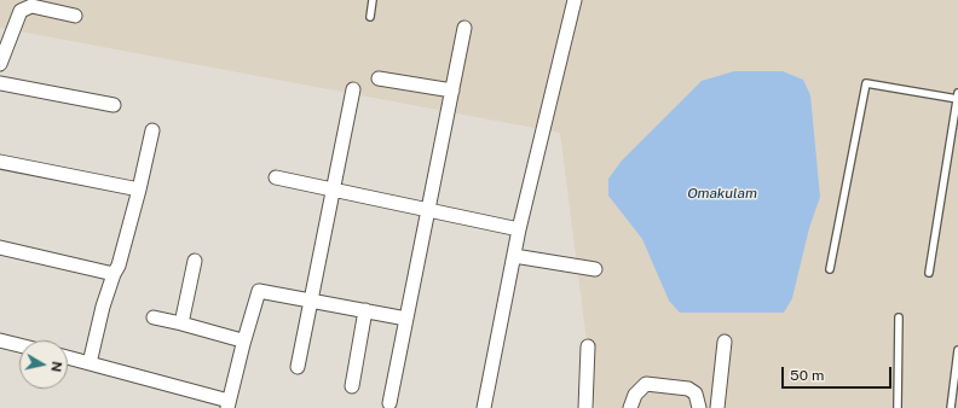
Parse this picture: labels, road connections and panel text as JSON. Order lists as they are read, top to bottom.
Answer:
{
  "water": ["Omakulam"],
  "scale_bar": "50 m",
  "north": "right"
}
